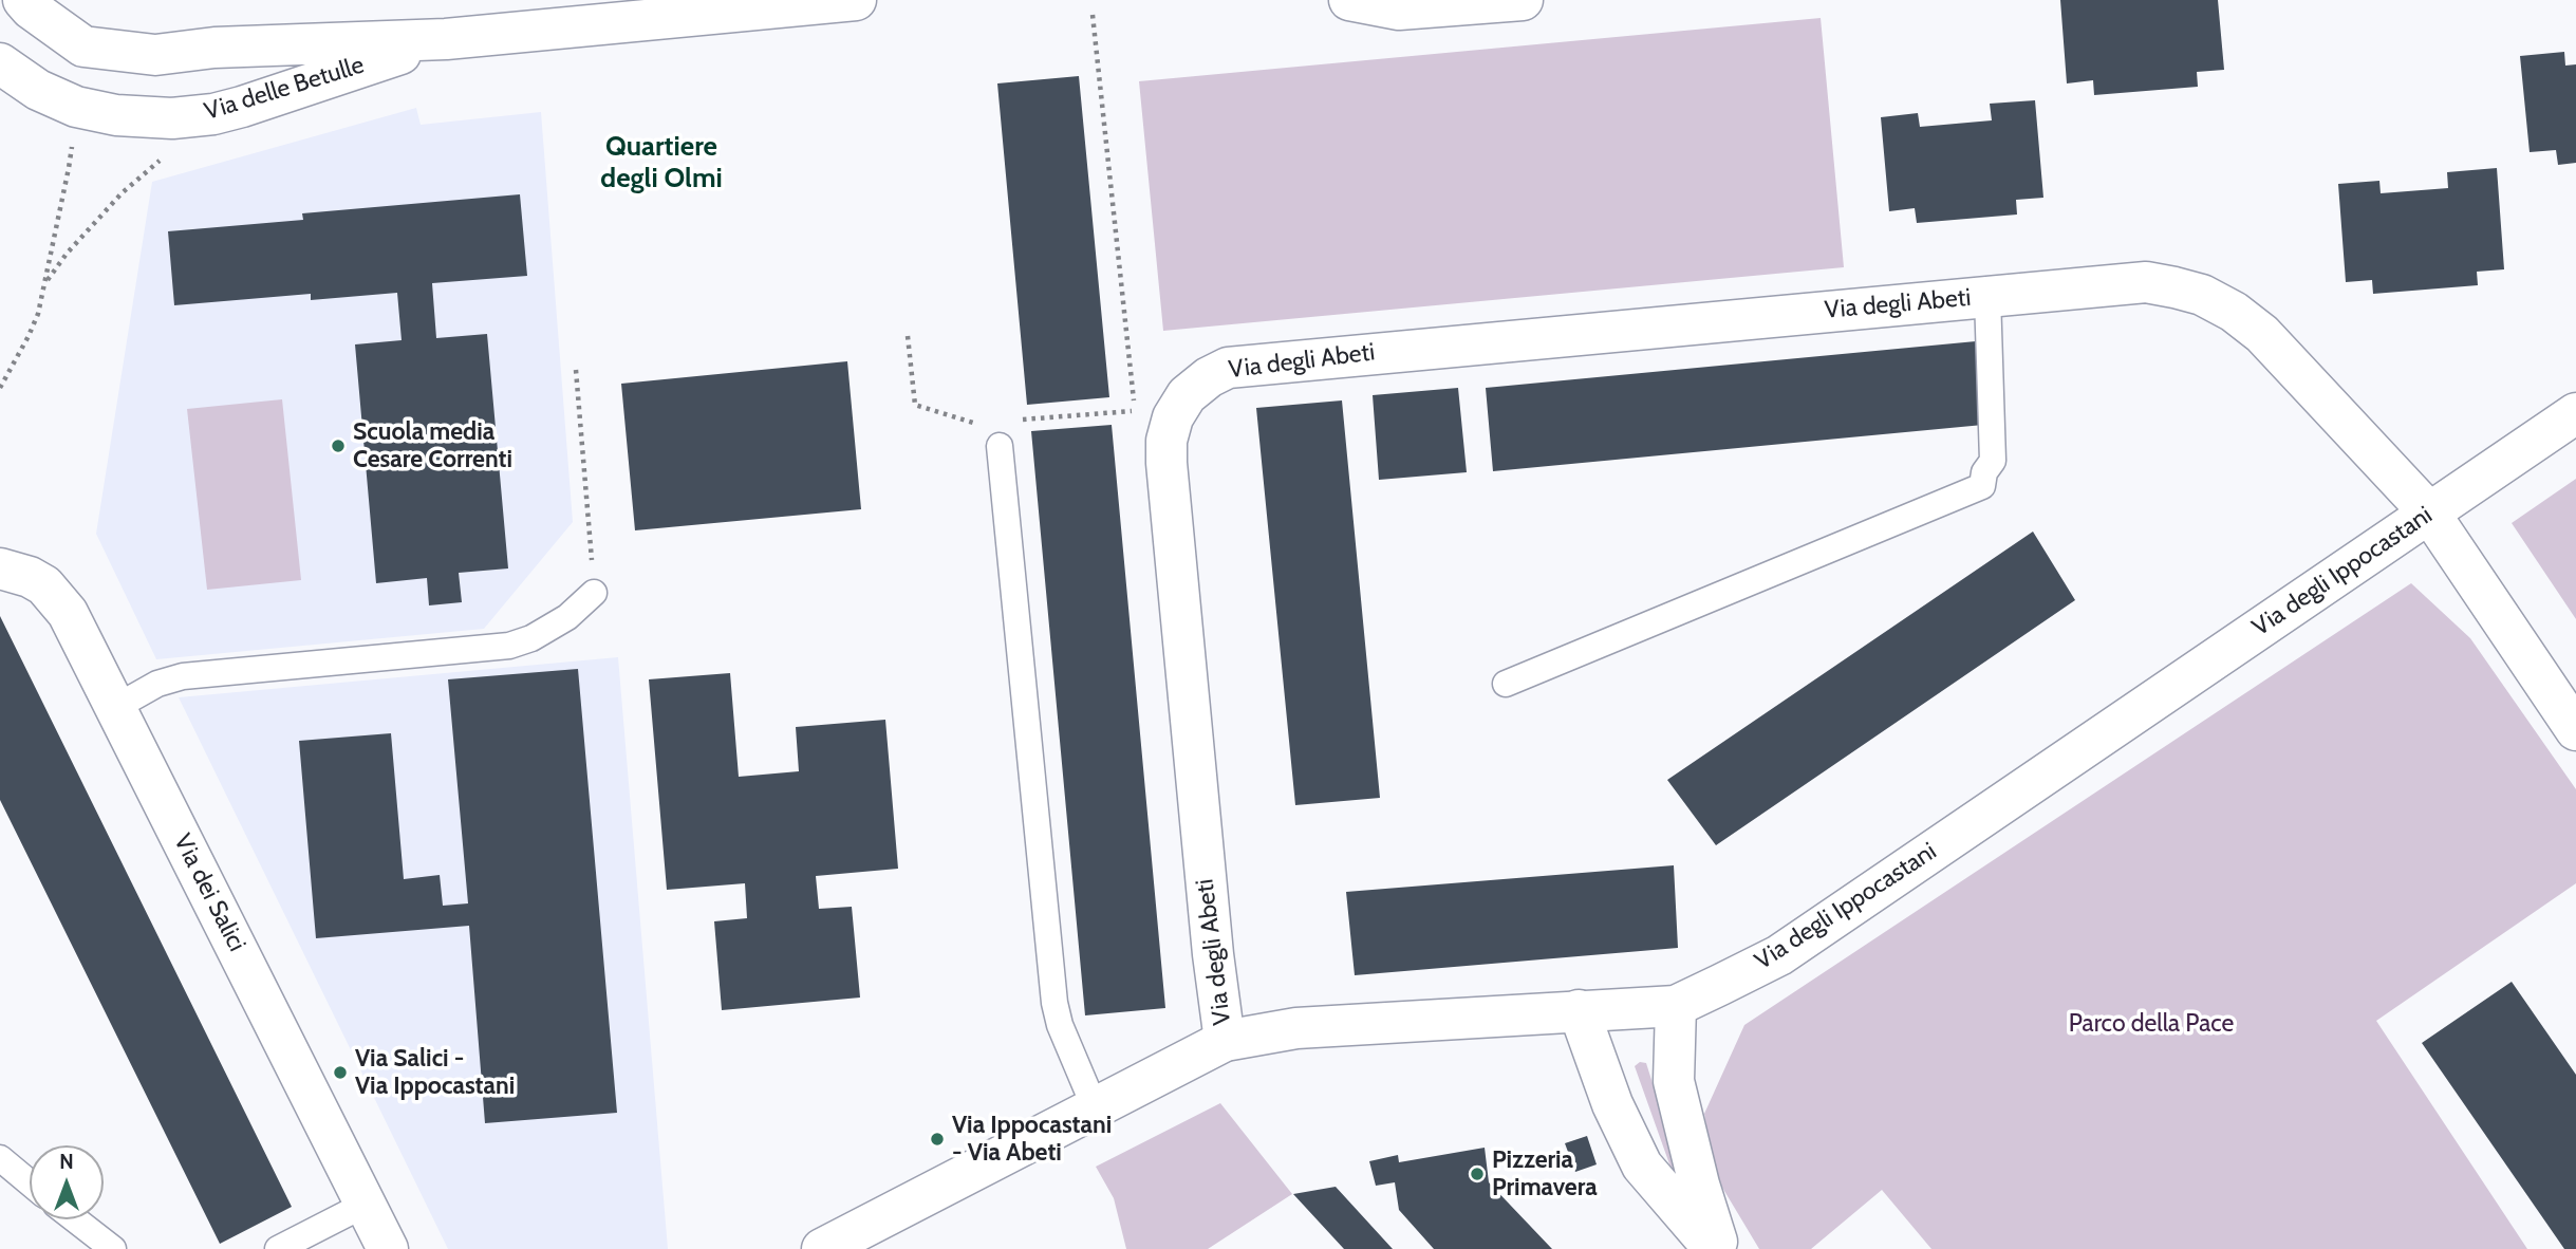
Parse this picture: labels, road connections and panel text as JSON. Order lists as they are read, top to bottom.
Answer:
{
  "streets": {
    "street": [
      "Via delle Betulle",
      "Via degli Abeti",
      "Via degli Ippocastani",
      "Via dei Salici"
    ]
  },
  "crossings": [
    ["Via degli Abeti", "Via degli Ippocastani"]
  ],
  "districts": ["Quartiere degli Olmi"],
  "parks": ["Parco della Pace"],
  "places": [
    "Scuola media Cesare Correnti",
    "Via Salici - Via Ippocastani",
    "Via Ippocastani - Via Abeti",
    "Pizzeria Primavera"
  ],
  "north": "top"
}
